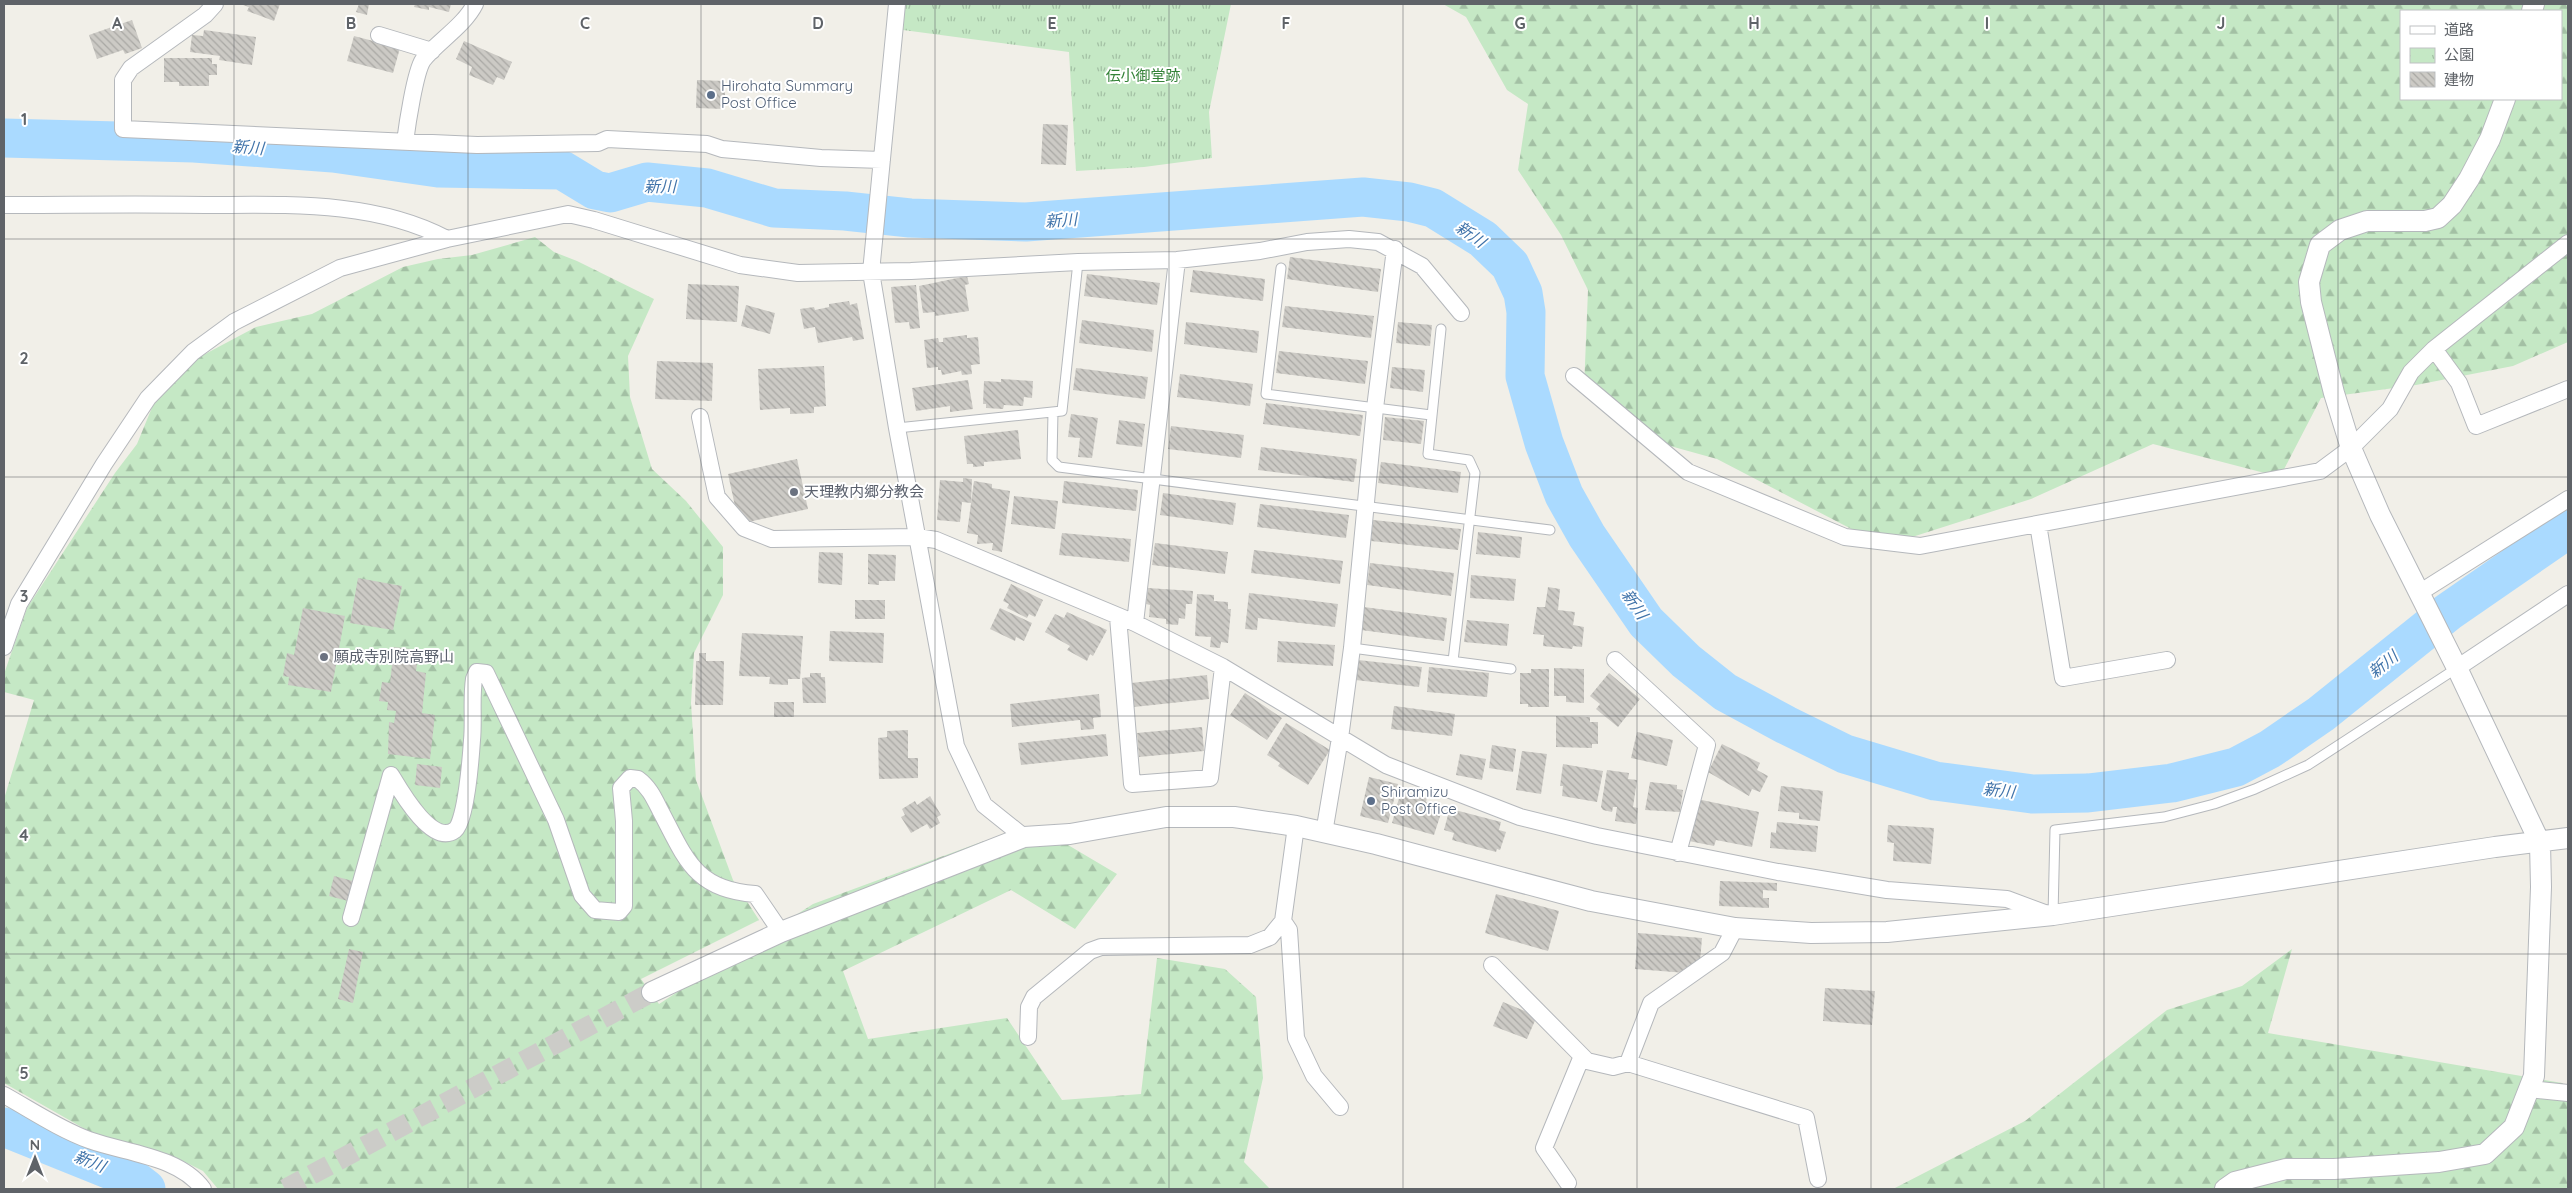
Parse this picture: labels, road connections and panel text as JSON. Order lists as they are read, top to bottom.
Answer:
{
  "water": ["新川"],
  "parks": ["伝小御堂跡"],
  "places": [
    "Hirohata Summary Post Office",
    "天理教内郷分教会",
    "願成寺別院高野山",
    "Shiramizu Post Office"
  ],
  "legend": ["道路", "公園", "建物"],
  "north": "top",
  "grid": {
    "columns": [
      "A",
      "B",
      "C",
      "D",
      "E",
      "F",
      "G",
      "H",
      "I",
      "J"
    ],
    "rows": [
      "1",
      "2",
      "3",
      "4",
      "5"
    ]
  }
}
